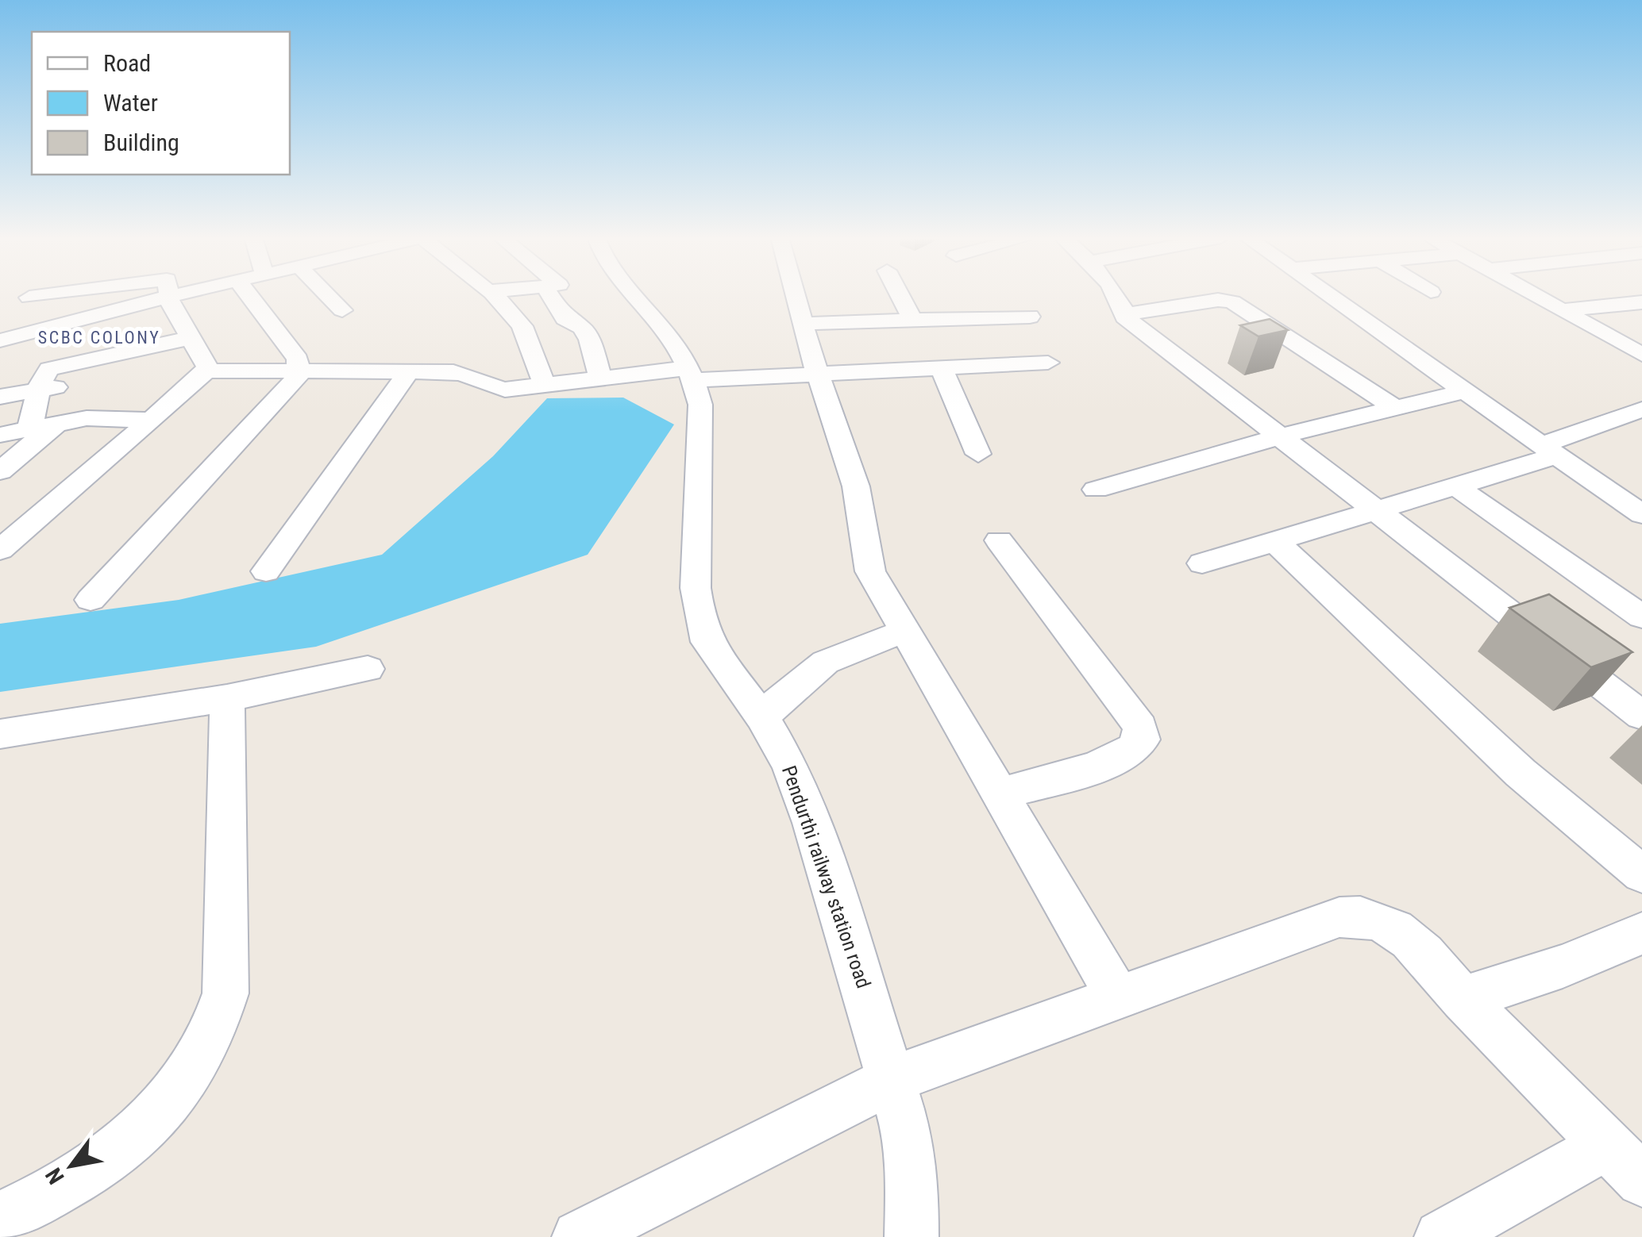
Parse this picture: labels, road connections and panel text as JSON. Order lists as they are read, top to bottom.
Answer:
{
  "streets": {
    "street": ["Pendurthi railway station road"]
  },
  "districts": ["SCBC COLONY"],
  "legend": ["Road", "Water", "Building"],
  "north": "bottom left"
}
